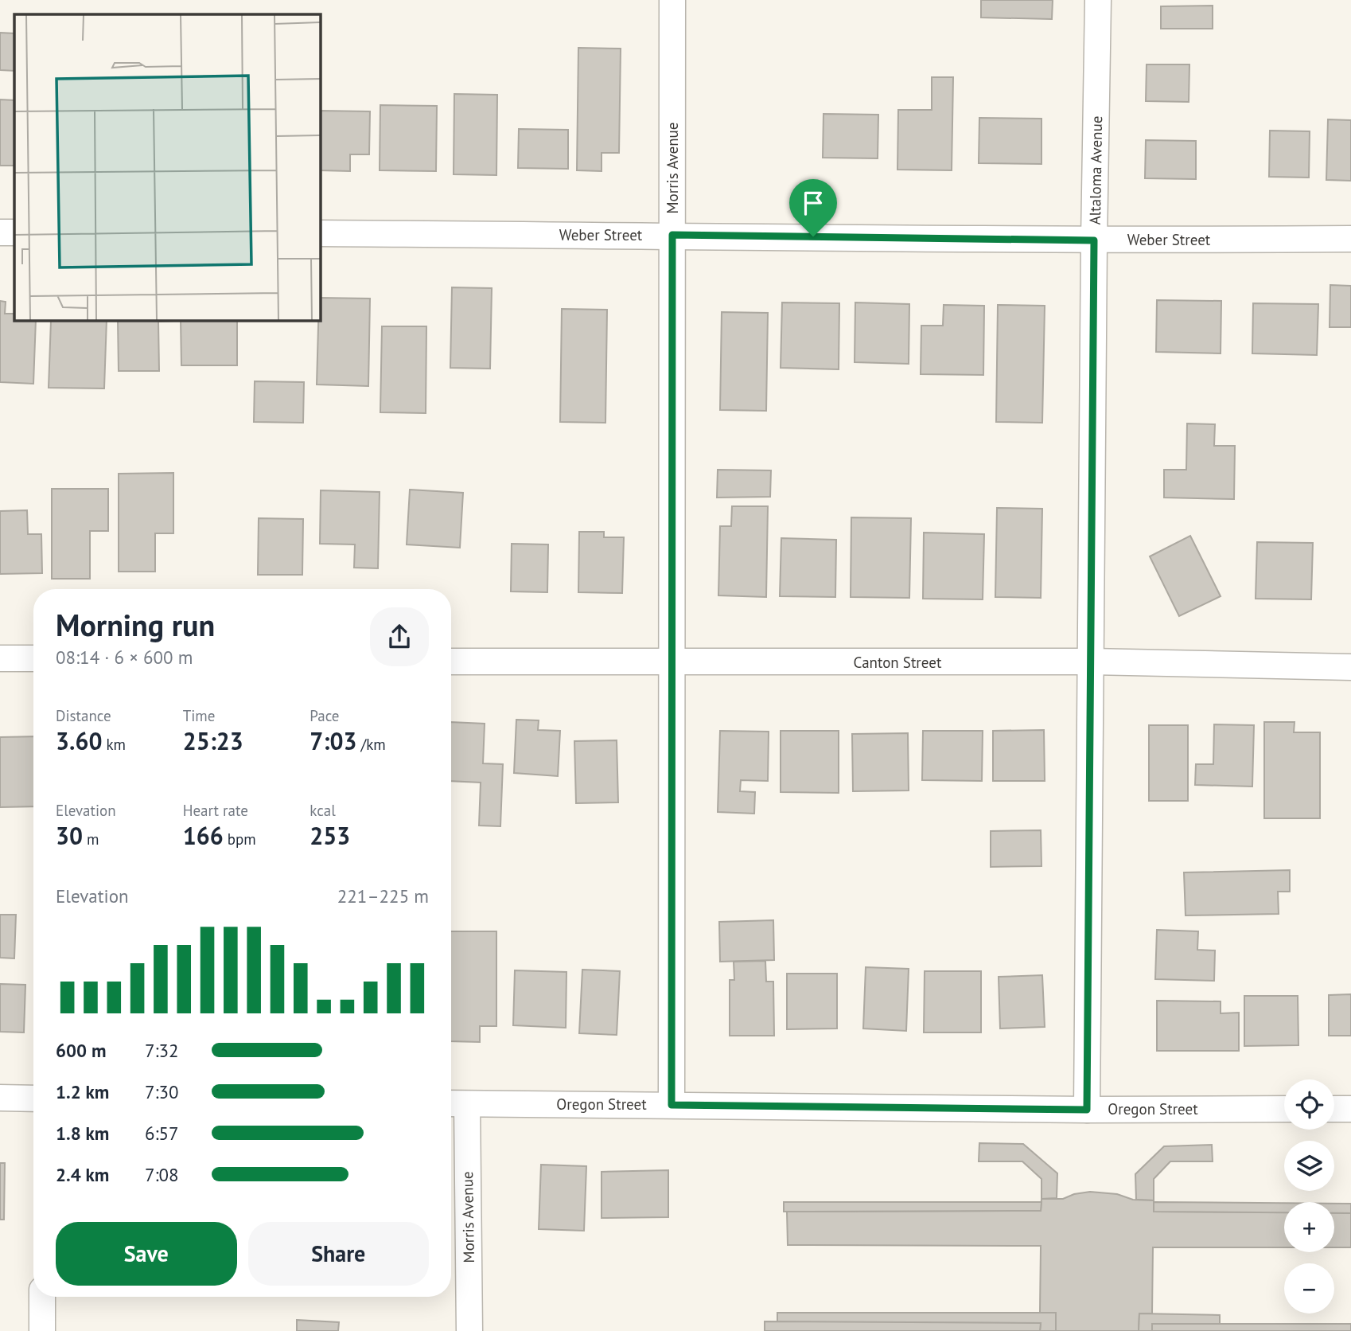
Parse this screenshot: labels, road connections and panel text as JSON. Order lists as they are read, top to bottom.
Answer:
{
  "streets": {
    "street": [
      "Morris Avenue",
      "Altaloma Avenue",
      "Weber Street",
      "Canton Street",
      "Oregon Street"
    ]
  },
  "crossings": [
    ["Morris Avenue", "Weber Street"],
    ["Morris Avenue", "Canton Street"],
    ["Morris Avenue", "Oregon Street"],
    ["Altaloma Avenue", "Weber Street"],
    ["Altaloma Avenue", "Canton Street"],
    ["Altaloma Avenue", "Oregon Street"]
  ],
  "page": {
    "heading": ["Morning run", "08:14 · 6 × 600 m"],
    "stats": [
      ["Distance", "3.60 km"],
      ["Time", "25:23"],
      ["Pace", "7:03 /km"],
      ["Elevation", "30 m"],
      ["Heart rate", "166 bpm"],
      ["kcal", "253"]
    ],
    "chart": ["Elevation", "221–225 m"],
    "list": [
      {
        "name": "600 m",
        "note": "7:32"
      },
      {
        "name": "1.2 km",
        "note": "7:30"
      },
      {
        "name": "1.8 km",
        "note": "6:57"
      },
      {
        "name": "2.4 km",
        "note": "7:08"
      }
    ],
    "map_buttons": ["+", "−"],
    "buttons": ["Save", "Share"]
  }
}
